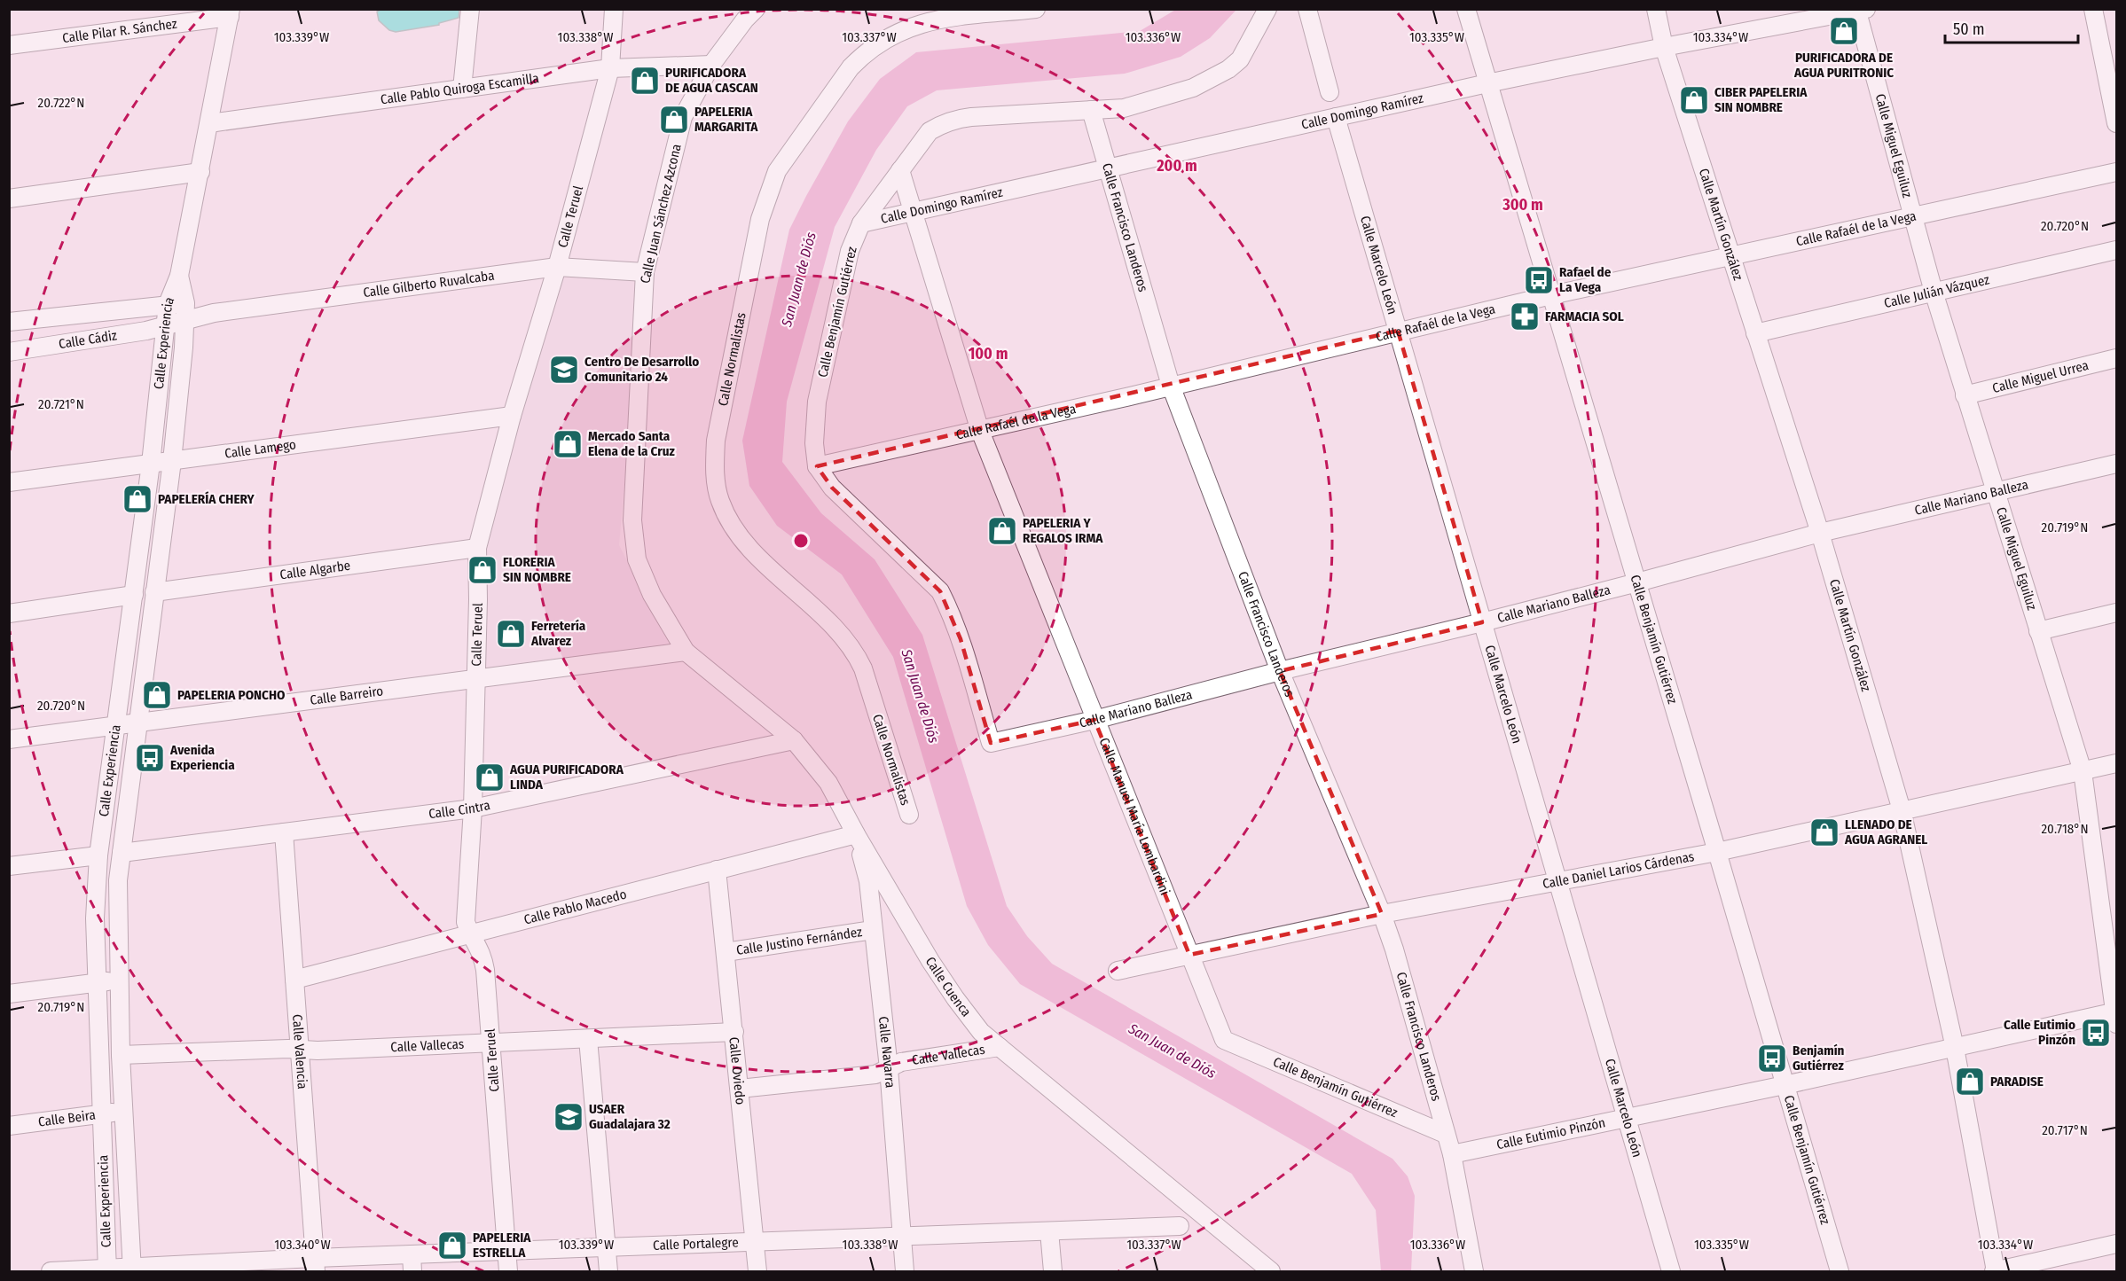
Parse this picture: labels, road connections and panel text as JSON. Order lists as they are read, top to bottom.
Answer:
{
  "streets": {
    "street": [
      "Calle Pilar R. Sánchez",
      "Calle Pablo Quiroga Escamilla",
      "Calle Domingo Ramírez",
      "Calle Miguel Eguiluz",
      "Calle Juan Sánchez Azcona",
      "Calle Teruel",
      "Calle Martín González",
      "Calle Francisco Landeros",
      "Calle Rafaél de la Vega",
      "Calle Marcelo León",
      "Calle Gilberto Ruvalcaba",
      "Calle Julián Vázquez",
      "Calle Benjamín Gutiérrez",
      "Calle Cádiz",
      "Calle Experiencia",
      "Calle Normalistas",
      "Calle Miguel Urrea",
      "Calle Lamego",
      "Calle Mariano Balleza",
      "Calle Algarbe",
      "Calle Barreiro",
      "Calle Cintra",
      "Calle Manuel María Lombardini",
      "Calle Daniel Larios Cárdenas",
      "Calle Pablo Macedo",
      "Calle Justino Fernández",
      "Calle Cuenca",
      "Calle Vallecas",
      "Calle Valencia",
      "Calle Navarra",
      "Calle Oviedo",
      "Calle Beira",
      "Calle Eutimio Pinzón",
      "Calle Portalegre"
    ]
  },
  "crossings": [
    ["Calle Pilar R. Sánchez", "Calle Experiencia"],
    ["Calle Pablo Quiroga Escamilla", "Calle Juan Sánchez Azcona"],
    ["Calle Pablo Quiroga Escamilla", "Calle Teruel"],
    ["Calle Pablo Quiroga Escamilla", "Calle Experiencia"],
    ["Calle Domingo Ramírez", "Calle Miguel Eguiluz"],
    ["Calle Domingo Ramírez", "Calle Martín González"],
    ["Calle Domingo Ramírez", "Calle Francisco Landeros"],
    ["Calle Domingo Ramírez", "Calle Marcelo León"],
    ["Calle Domingo Ramírez", "Calle Benjamín Gutiérrez"],
    ["Calle Domingo Ramírez", "Calle Manuel María Lombardini"],
    ["Calle Miguel Eguiluz", "Calle Rafaél de la Vega"],
    ["Calle Miguel Eguiluz", "Calle Julián Vázquez"],
    ["Calle Miguel Eguiluz", "Calle Miguel Urrea"],
    ["Calle Miguel Eguiluz", "Calle Mariano Balleza"],
    ["Calle Miguel Eguiluz", "Calle Daniel Larios Cárdenas"],
    ["Calle Miguel Eguiluz", "Calle Eutimio Pinzón"],
    ["Calle Juan Sánchez Azcona", "Calle Gilberto Ruvalcaba"],
    ["Calle Juan Sánchez Azcona", "Calle Barreiro"],
    ["Calle Juan Sánchez Azcona", "Calle Cuenca"],
    ["Calle Teruel", "Calle Gilberto Ruvalcaba"],
    ["Calle Teruel", "Calle Lamego"],
    ["Calle Teruel", "Calle Algarbe"],
    ["Calle Teruel", "Calle Barreiro"],
    ["Calle Teruel", "Calle Cintra"],
    ["Calle Teruel", "Calle Pablo Macedo"],
    ["Calle Teruel", "Calle Vallecas"],
    ["Calle Teruel", "Calle Portalegre"],
    ["Calle Martín González", "Calle Rafaél de la Vega"],
    ["Calle Martín González", "Calle Julián Vázquez"],
    ["Calle Martín González", "Calle Mariano Balleza"],
    ["Calle Martín González", "Calle Daniel Larios Cárdenas"],
    ["Calle Martín González", "Calle Eutimio Pinzón"],
    ["Calle Francisco Landeros", "Calle Rafaél de la Vega"],
    ["Calle Francisco Landeros", "Calle Benjamín Gutiérrez"],
    ["Calle Francisco Landeros", "Calle Mariano Balleza"],
    ["Calle Francisco Landeros", "Calle Daniel Larios Cárdenas"],
    ["Calle Francisco Landeros", "Calle Eutimio Pinzón"],
    ["Calle Rafaél de la Vega", "Calle Marcelo León"],
    ["Calle Rafaél de la Vega", "Calle Benjamín Gutiérrez"],
    ["Calle Rafaél de la Vega", "Calle Mariano Balleza"],
    ["Calle Rafaél de la Vega", "Calle Manuel María Lombardini"],
    ["Calle Marcelo León", "Calle Mariano Balleza"],
    ["Calle Marcelo León", "Calle Daniel Larios Cárdenas"],
    ["Calle Marcelo León", "Calle Eutimio Pinzón"],
    ["Calle Gilberto Ruvalcaba", "Calle Cádiz"],
    ["Calle Gilberto Ruvalcaba", "Calle Experiencia"],
    ["Calle Benjamín Gutiérrez", "Calle Mariano Balleza"],
    ["Calle Benjamín Gutiérrez", "Calle Manuel María Lombardini"],
    ["Calle Benjamín Gutiérrez", "Calle Daniel Larios Cárdenas"],
    ["Calle Benjamín Gutiérrez", "Calle Eutimio Pinzón"],
    ["Calle Cádiz", "Calle Experiencia"],
    ["Calle Experiencia", "Calle Lamego"],
    ["Calle Experiencia", "Calle Algarbe"],
    ["Calle Experiencia", "Calle Barreiro"],
    ["Calle Experiencia", "Calle Cintra"],
    ["Calle Experiencia", "Calle Vallecas"],
    ["Calle Experiencia", "Calle Beira"],
    ["Calle Experiencia", "Calle Portalegre"],
    ["Calle Mariano Balleza", "Calle Manuel María Lombardini"],
    ["Calle Barreiro", "Calle Cuenca"],
    ["Calle Cintra", "Calle Cuenca"],
    ["Calle Cintra", "Calle Valencia"],
    ["Calle Manuel María Lombardini", "Calle Daniel Larios Cárdenas"],
    ["Calle Pablo Macedo", "Calle Cuenca"],
    ["Calle Pablo Macedo", "Calle Valencia"],
    ["Calle Pablo Macedo", "Calle Navarra"],
    ["Calle Pablo Macedo", "Calle Oviedo"],
    ["Calle Justino Fernández", "Calle Navarra"],
    ["Calle Justino Fernández", "Calle Oviedo"],
    ["Calle Cuenca", "Calle Vallecas"],
    ["Calle Cuenca", "Calle Navarra"],
    ["Calle Vallecas", "Calle Valencia"],
    ["Calle Vallecas", "Calle Navarra"],
    ["Calle Vallecas", "Calle Oviedo"],
    ["Calle Valencia", "Calle Portalegre"],
    ["Calle Navarra", "Calle Portalegre"],
    ["Calle Oviedo", "Calle Portalegre"]
  ],
  "water": ["San Juan de Diós"],
  "places": {
    "shop": [
      "PURIFICADORA DE AGUA PURITRONIC",
      "PURIFICADORA DE AGUA CASCAN",
      "CIBER PAPELERIA SIN NOMBRE",
      "PAPELERIA MARGARITA",
      "Mercado Santa Elena de la Cruz",
      "PAPELERÍA CHERY",
      "PAPELERIA Y REGALOS IRMA",
      "FLORERIA SIN NOMBRE",
      "Ferretería Alvarez",
      "PAPELERIA PONCHO",
      "AGUA PURIFICADORA LINDA",
      "LLENADO DE AGUA AGRANEL",
      "PARADISE",
      "PAPELERIA ESTRELLA"
    ],
    "bus stop": [
      "Rafael de La Vega",
      "Avenida Experiencia",
      "Calle Eutimio Pinzón",
      "Benjamín Gutiérrez"
    ],
    "pharmacy": ["FARMACIA SOL"],
    "school or university": ["Centro De Desarrollo Comunitario 24", "USAER Guadalajara 32"]
  },
  "scale_bar": "50 m",
  "coordinates": [
    "103.339°W",
    "103.338°W",
    "103.337°W",
    "103.336°W",
    "103.335°W",
    "103.334°W",
    "20.722°N",
    "20.720°N",
    "20.721°N",
    "20.719°N",
    "20.718°N",
    "20.717°N",
    "103.340°W"
  ],
  "rings": ["200 m", "300 m", "100 m"]
}
